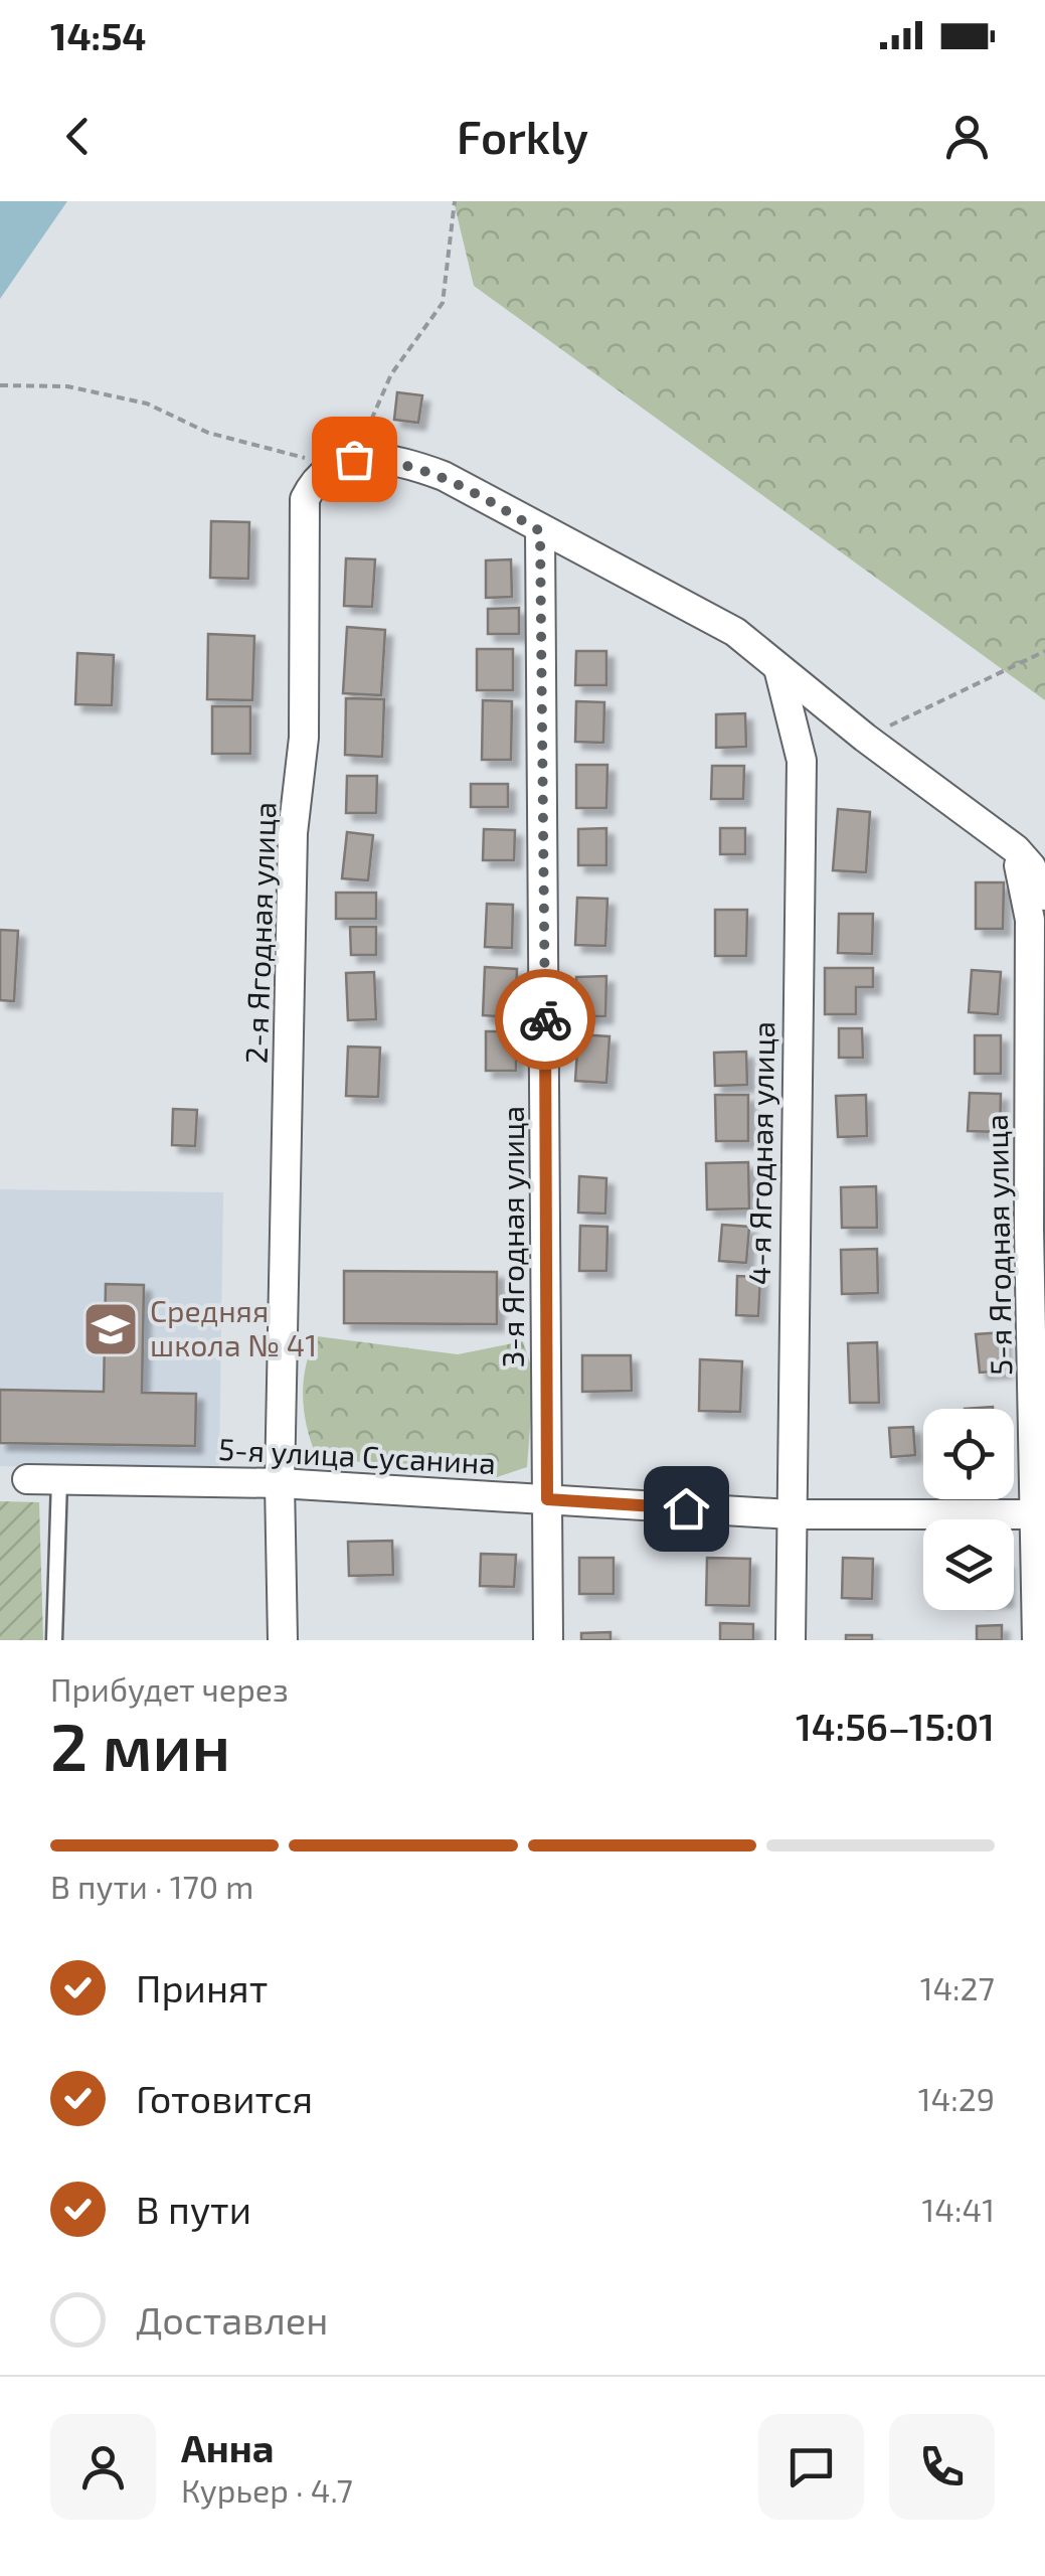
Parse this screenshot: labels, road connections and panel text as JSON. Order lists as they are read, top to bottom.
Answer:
{
  "streets": {
    "street": [
      "2-я Ягодная улица",
      "4-я Ягодная улица",
      "3-я Ягодная улица",
      "5-я Ягодная улица",
      "5-я улица Сусанина"
    ]
  },
  "crossings": [
    ["2-я Ягодная улица", "5-я улица Сусанина"],
    ["4-я Ягодная улица", "5-я улица Сусанина"],
    ["3-я Ягодная улица", "5-я улица Сусанина"],
    ["5-я Ягодная улица", "5-я улица Сусанина"]
  ],
  "places": {
    "school or university": ["Средняя школа № 41"]
  },
  "page": {
    "status": "14:54",
    "header": "Forkly",
    "heading": ["2 мин", "Прибудет через", "14:56–15:01"],
    "panel": ["Анна", "Курьер · 4.7"],
    "bar": "В пути · 170 m",
    "list": [
      ["Принят", "14:27"],
      ["Готовится", "14:29"],
      ["В пути", "14:41"],
      "Доставлен"
    ]
  }
}
